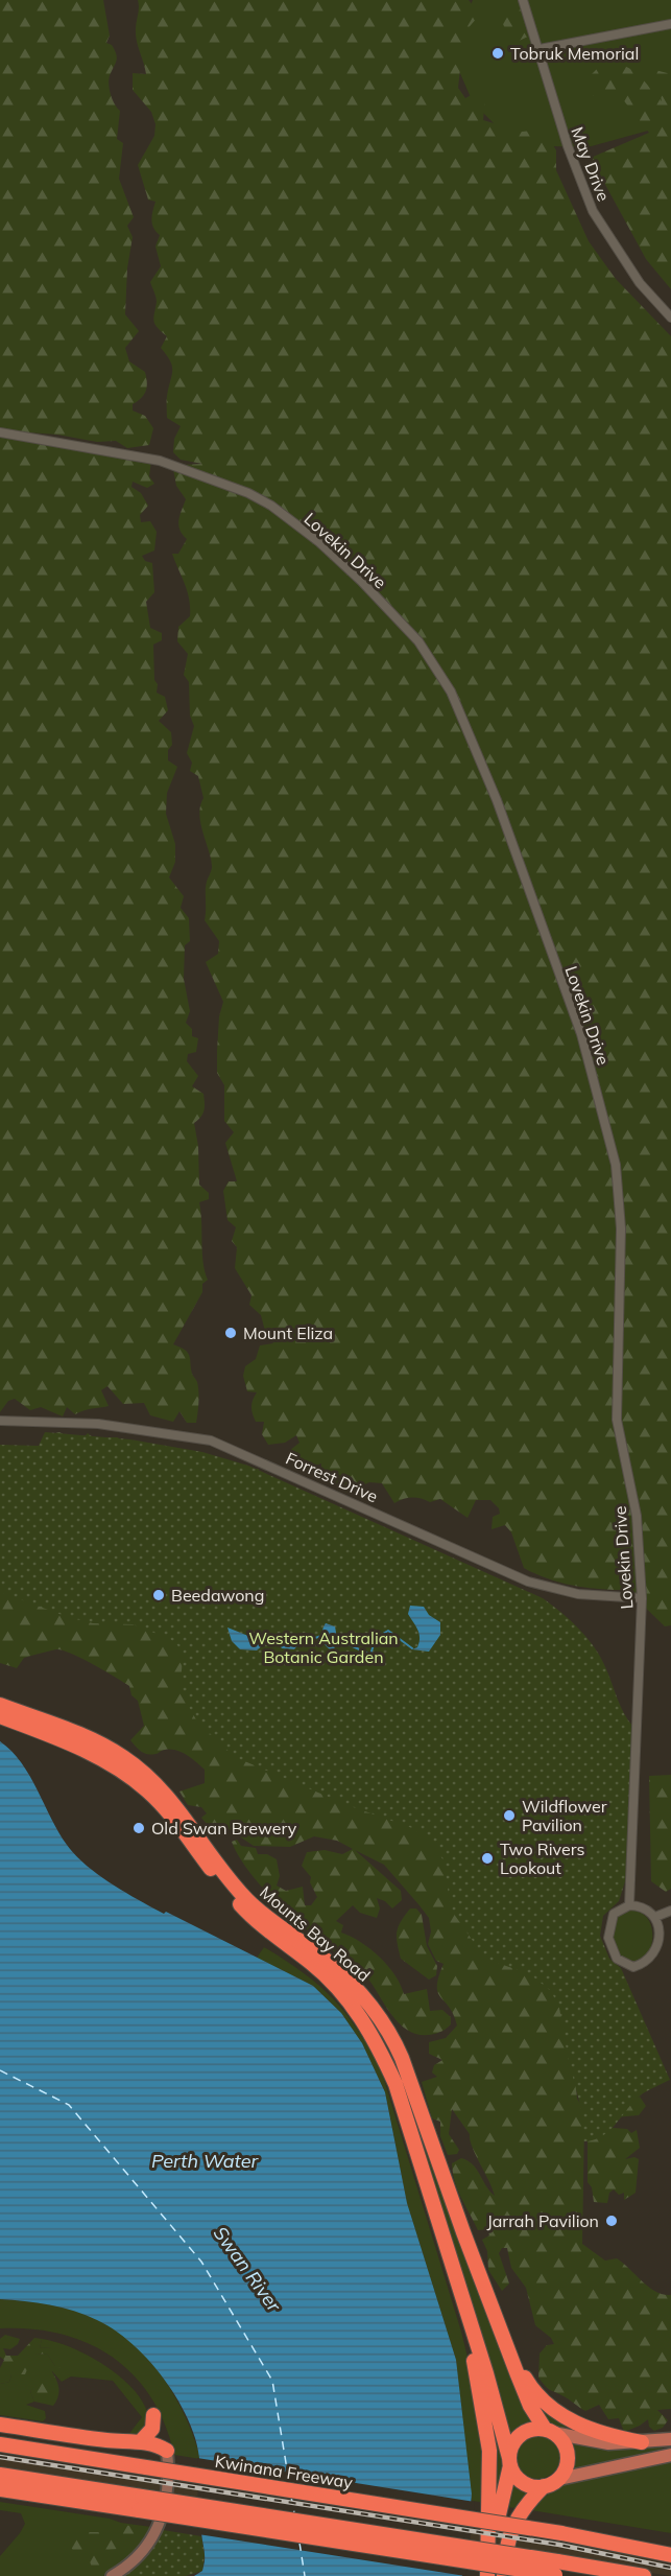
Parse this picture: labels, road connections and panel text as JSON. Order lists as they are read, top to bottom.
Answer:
{
  "streets": {
    "highway": ["Mounts Bay Road", "Kwinana Freeway"],
    "street": ["May Drive", "Lovekin Drive", "Forrest Drive"]
  },
  "crossings": [
    ["Lovekin Drive", "Forrest Drive"]
  ],
  "water": ["Perth Water", "Swan River"],
  "parks": ["Western Australian Botanic Garden"],
  "places": [
    "Tobruk Memorial",
    "Mount Eliza",
    "Beedawong",
    "Wildflower Pavilion",
    "Old Swan Brewery",
    "Two Rivers Lookout",
    "Jarrah Pavilion"
  ]
}
